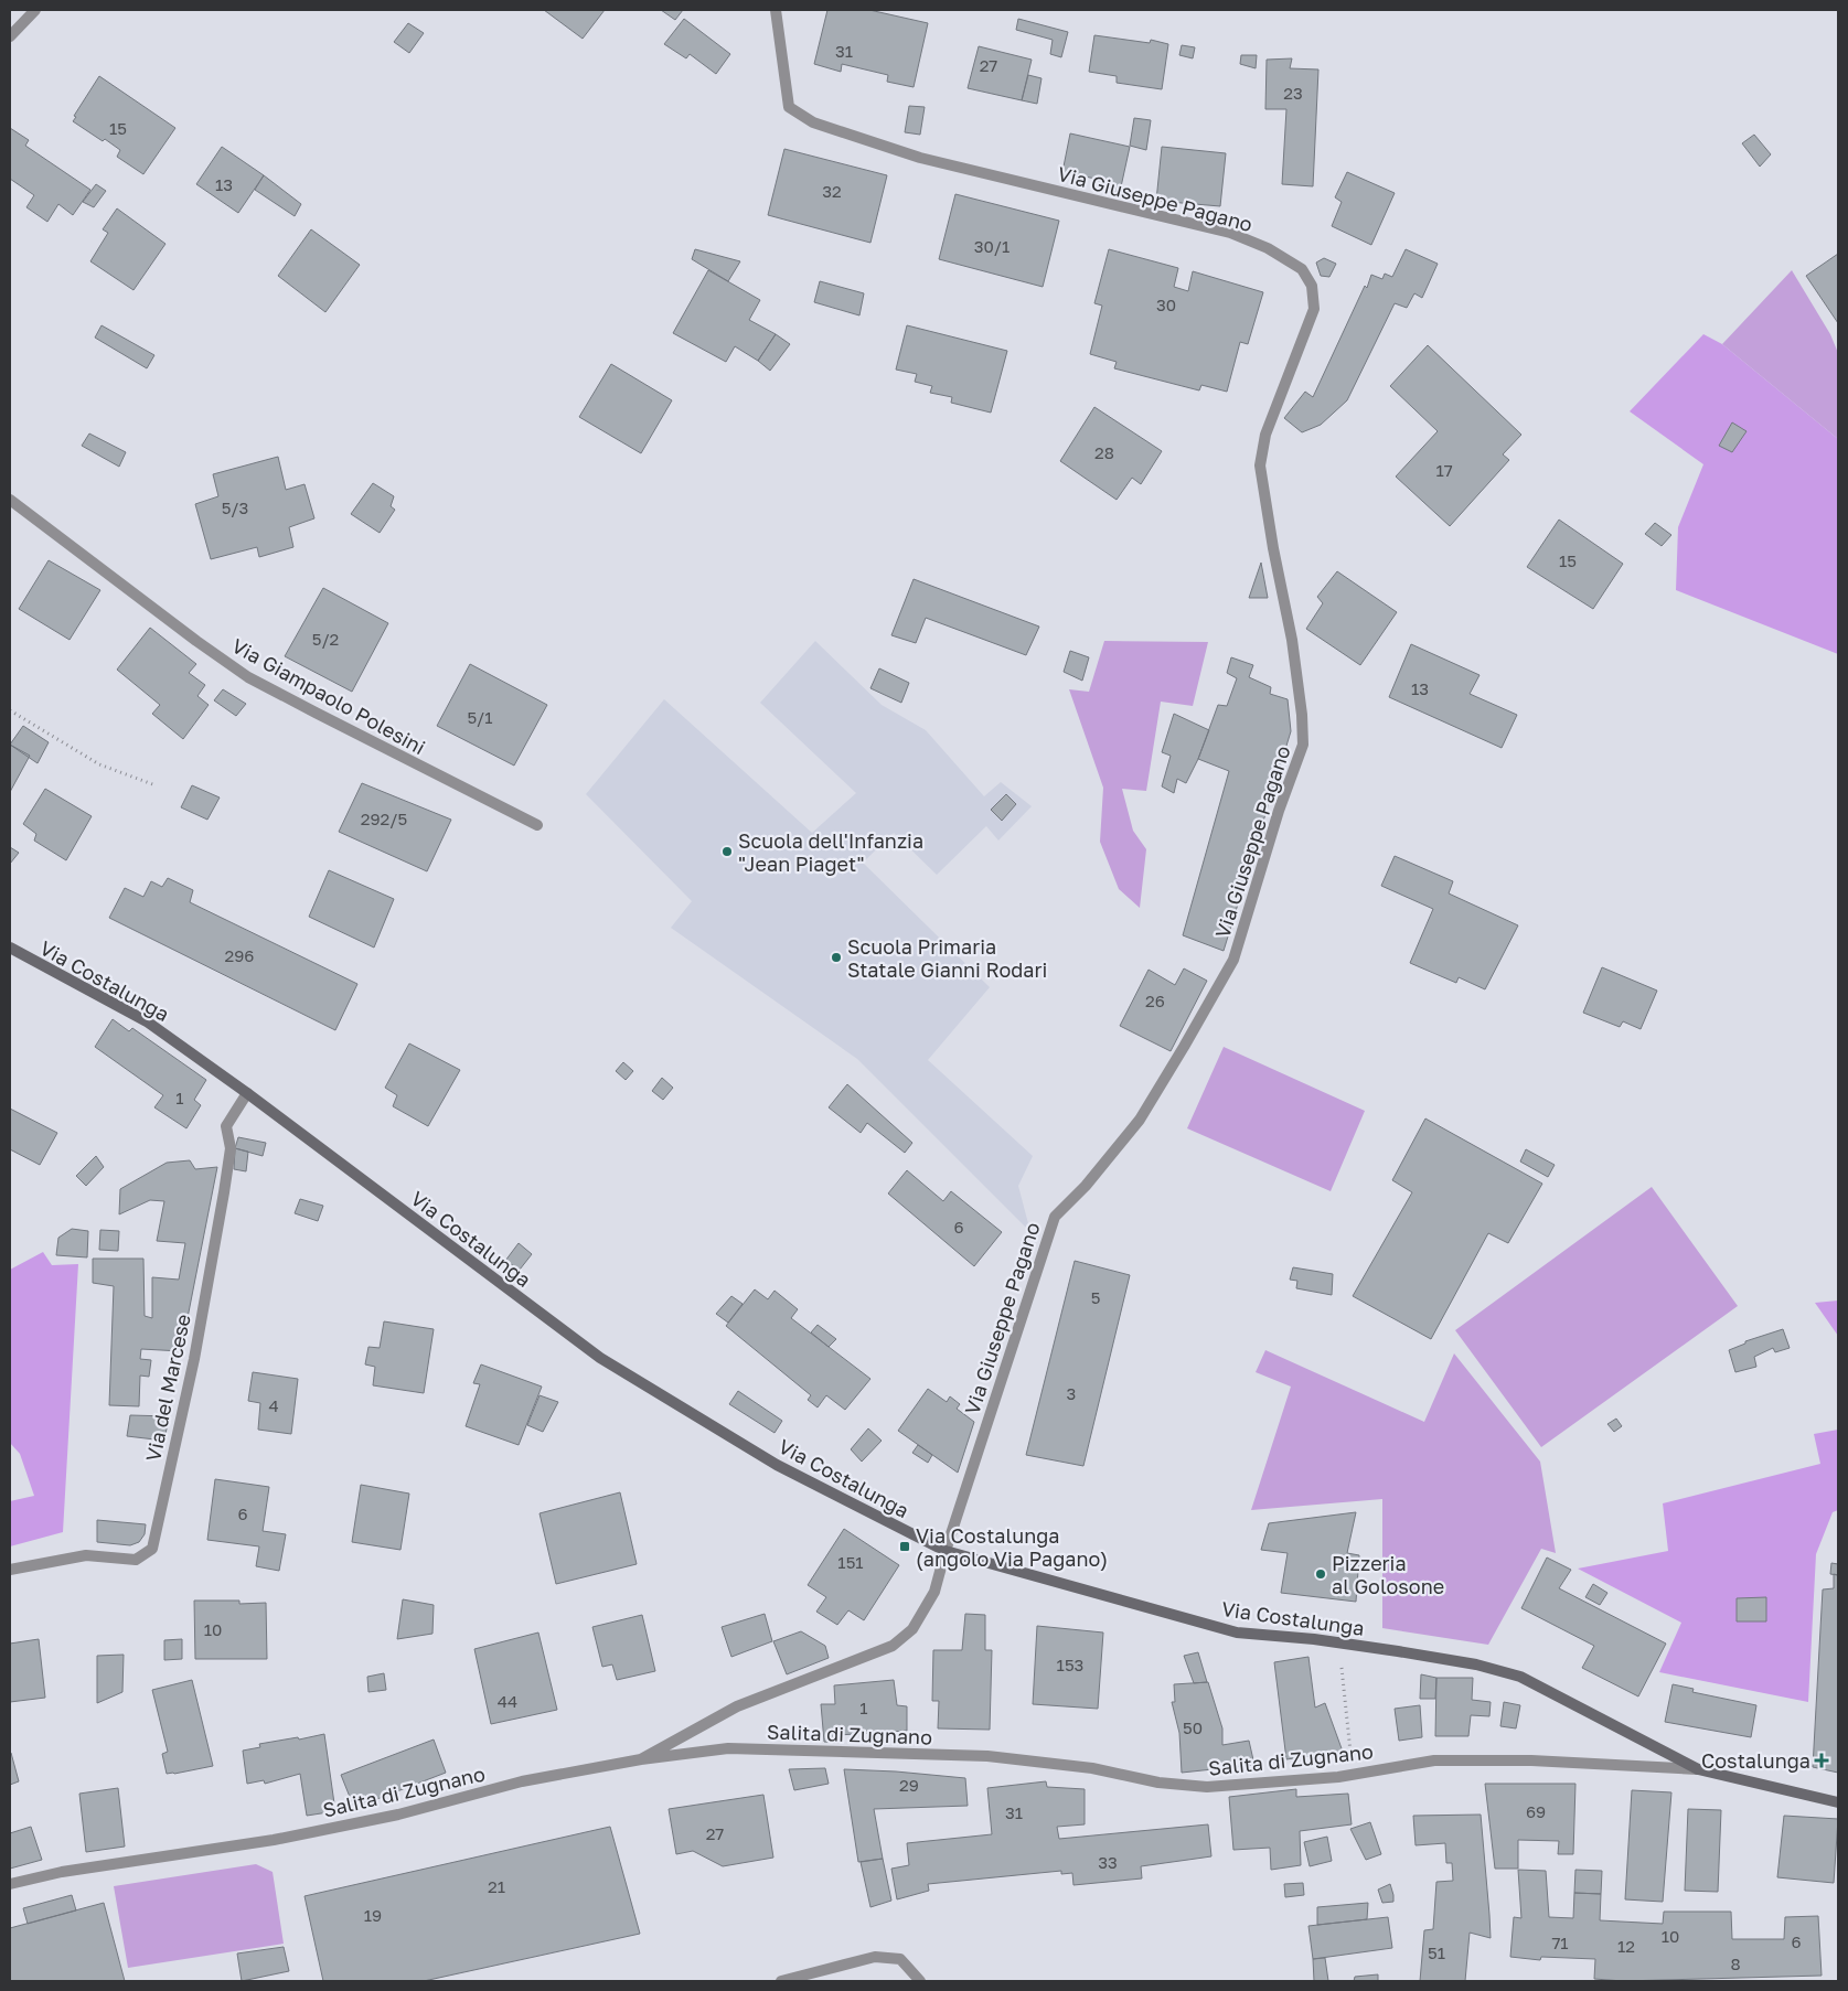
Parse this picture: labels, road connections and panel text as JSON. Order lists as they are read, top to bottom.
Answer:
{
  "streets": {
    "street": [
      "Via Giuseppe Pagano",
      "Via Giampaolo Polesini",
      "Via Costalunga",
      "Via del Marcese",
      "Salita di Zugnano"
    ]
  },
  "crossings": [
    ["Via Giuseppe Pagano", "Via Costalunga"],
    ["Via Giuseppe Pagano", "Salita di Zugnano"],
    ["Via Costalunga", "Via del Marcese"],
    ["Via Costalunga", "Salita di Zugnano"]
  ],
  "places": {
    "other": ["Scuola dell'Infanzia \"Jean Piaget\"", "Scuola Primaria Statale Gianni Rodari", "Pizzeria al Golosone"],
    "transit": ["Via Costalunga (angolo Via Pagano)"],
    "health": ["Costalunga"]
  },
  "house_numbers": [
    "31",
    "27",
    "23",
    "15",
    "13",
    "32",
    "30/1",
    "30",
    "28",
    "17",
    "5/3",
    "15",
    "5/2",
    "13",
    "5/1",
    "292/5",
    "296",
    "26",
    "1",
    "6",
    "5",
    "3",
    "4",
    "6",
    "151",
    "10",
    "153",
    "44",
    "1",
    "50",
    "29",
    "69",
    "31",
    "27",
    "33",
    "21",
    "19",
    "10",
    "6",
    "71",
    "12",
    "51",
    "8"
  ]
}
